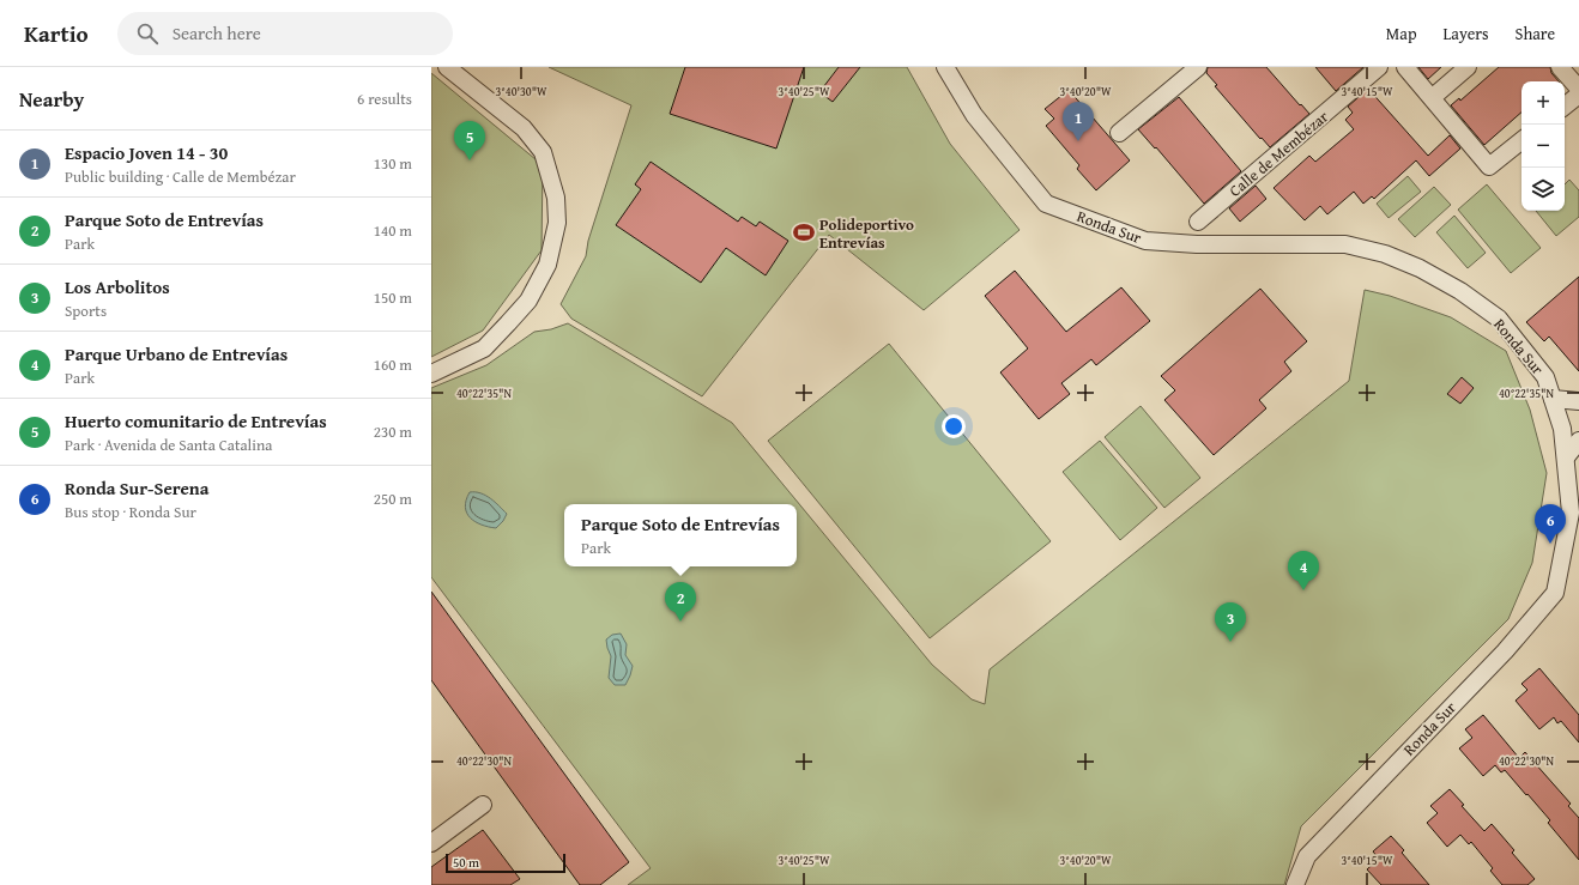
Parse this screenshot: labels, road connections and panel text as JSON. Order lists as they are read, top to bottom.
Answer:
{
  "streets": {
    "street": ["Calle de Membézar", "Ronda Sur"]
  },
  "places": {
    "sports": ["Polideportivo Entrevías"]
  },
  "scale_bar": "50 m",
  "page": {
    "header": "Kartio",
    "search": "Search here",
    "nav": ["Map", "Layers", "Share"],
    "heading": ["Nearby", "6 results"],
    "map_buttons": ["+", "−"],
    "pins": [
      "1",
      "5",
      "6",
      "4",
      "2",
      "3"
    ],
    "list": [
      {
        "mark": "1",
        "name": "Espacio Joven 14 - 30",
        "note": "Public building · Calle de Membézar",
        "value": "130 m"
      },
      {
        "mark": "2",
        "name": "Parque Soto de Entrevías",
        "note": "Park",
        "value": "140 m"
      },
      {
        "mark": "3",
        "name": "Los Arbolitos",
        "note": "Sports",
        "value": "150 m"
      },
      {
        "mark": "4",
        "name": "Parque Urbano de Entrevías",
        "note": "Park",
        "value": "160 m"
      },
      {
        "mark": "5",
        "name": "Huerto comunitario de Entrevías",
        "note": "Park · Avenida de Santa Catalina",
        "value": "230 m"
      },
      {
        "mark": "6",
        "name": "Ronda Sur-Serena",
        "note": "Bus stop · Ronda Sur",
        "value": "250 m"
      }
    ],
    "popup": ["Parque Soto de Entrevías", "Park"],
    "scale": "50 m"
  },
  "coordinates": [
    "3°40'30\"W",
    "3°40'25\"W",
    "3°40'20\"W",
    "3°40'15\"W",
    "40°22'35\"N",
    "40°22'30\"N"
  ]
}
